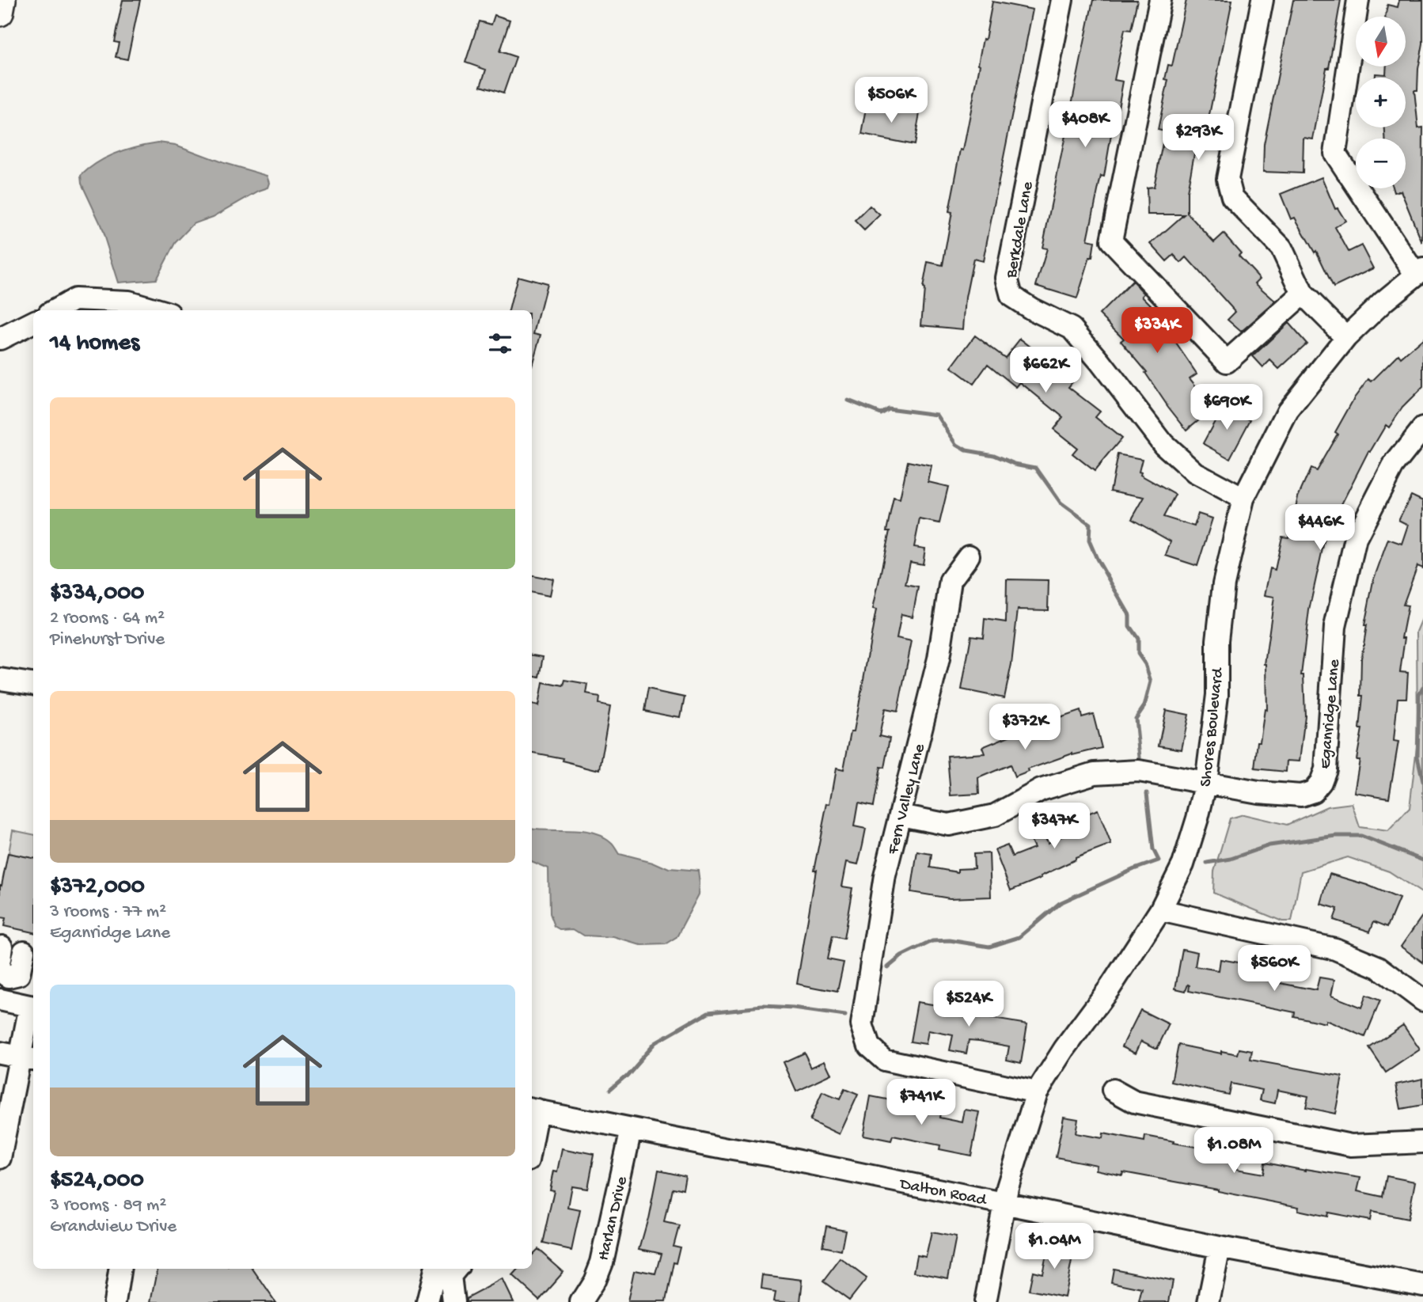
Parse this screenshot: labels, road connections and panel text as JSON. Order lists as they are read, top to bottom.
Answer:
{
  "streets": {
    "street": [
      "Berkdale Lane",
      "Eganridge Lane",
      "Shores Boulevard",
      "Fern Valley Lane",
      "Dalton Road",
      "Harlan Drive"
    ]
  },
  "crossings": [
    ["Berkdale Lane", "Shores Boulevard"],
    ["Eganridge Lane", "Shores Boulevard"],
    ["Eganridge Lane", "Fern Valley Lane"],
    ["Shores Boulevard", "Fern Valley Lane"],
    ["Shores Boulevard", "Dalton Road"],
    ["Dalton Road", "Harlan Drive"]
  ],
  "north": "bottom",
  "page": {
    "map_buttons": ["+", "−"],
    "price": [
      "$506K",
      "$408K",
      "$293K",
      "$334K",
      "$662K",
      "$690K",
      "$446K",
      "$372K",
      "$347K",
      "$560K",
      "$524K",
      "$741K",
      "$1.08M",
      "$1.04M"
    ],
    "heading": "14 homes",
    "list": [
      {
        "name": "$334,000",
        "note": "2 rooms · 64 m² · Pinehurst Drive"
      },
      {
        "name": "$372,000",
        "note": "3 rooms · 77 m² · Eganridge Lane"
      },
      {
        "name": "$524,000",
        "note": "3 rooms · 89 m² · Grandview Drive"
      }
    ]
  }
}
